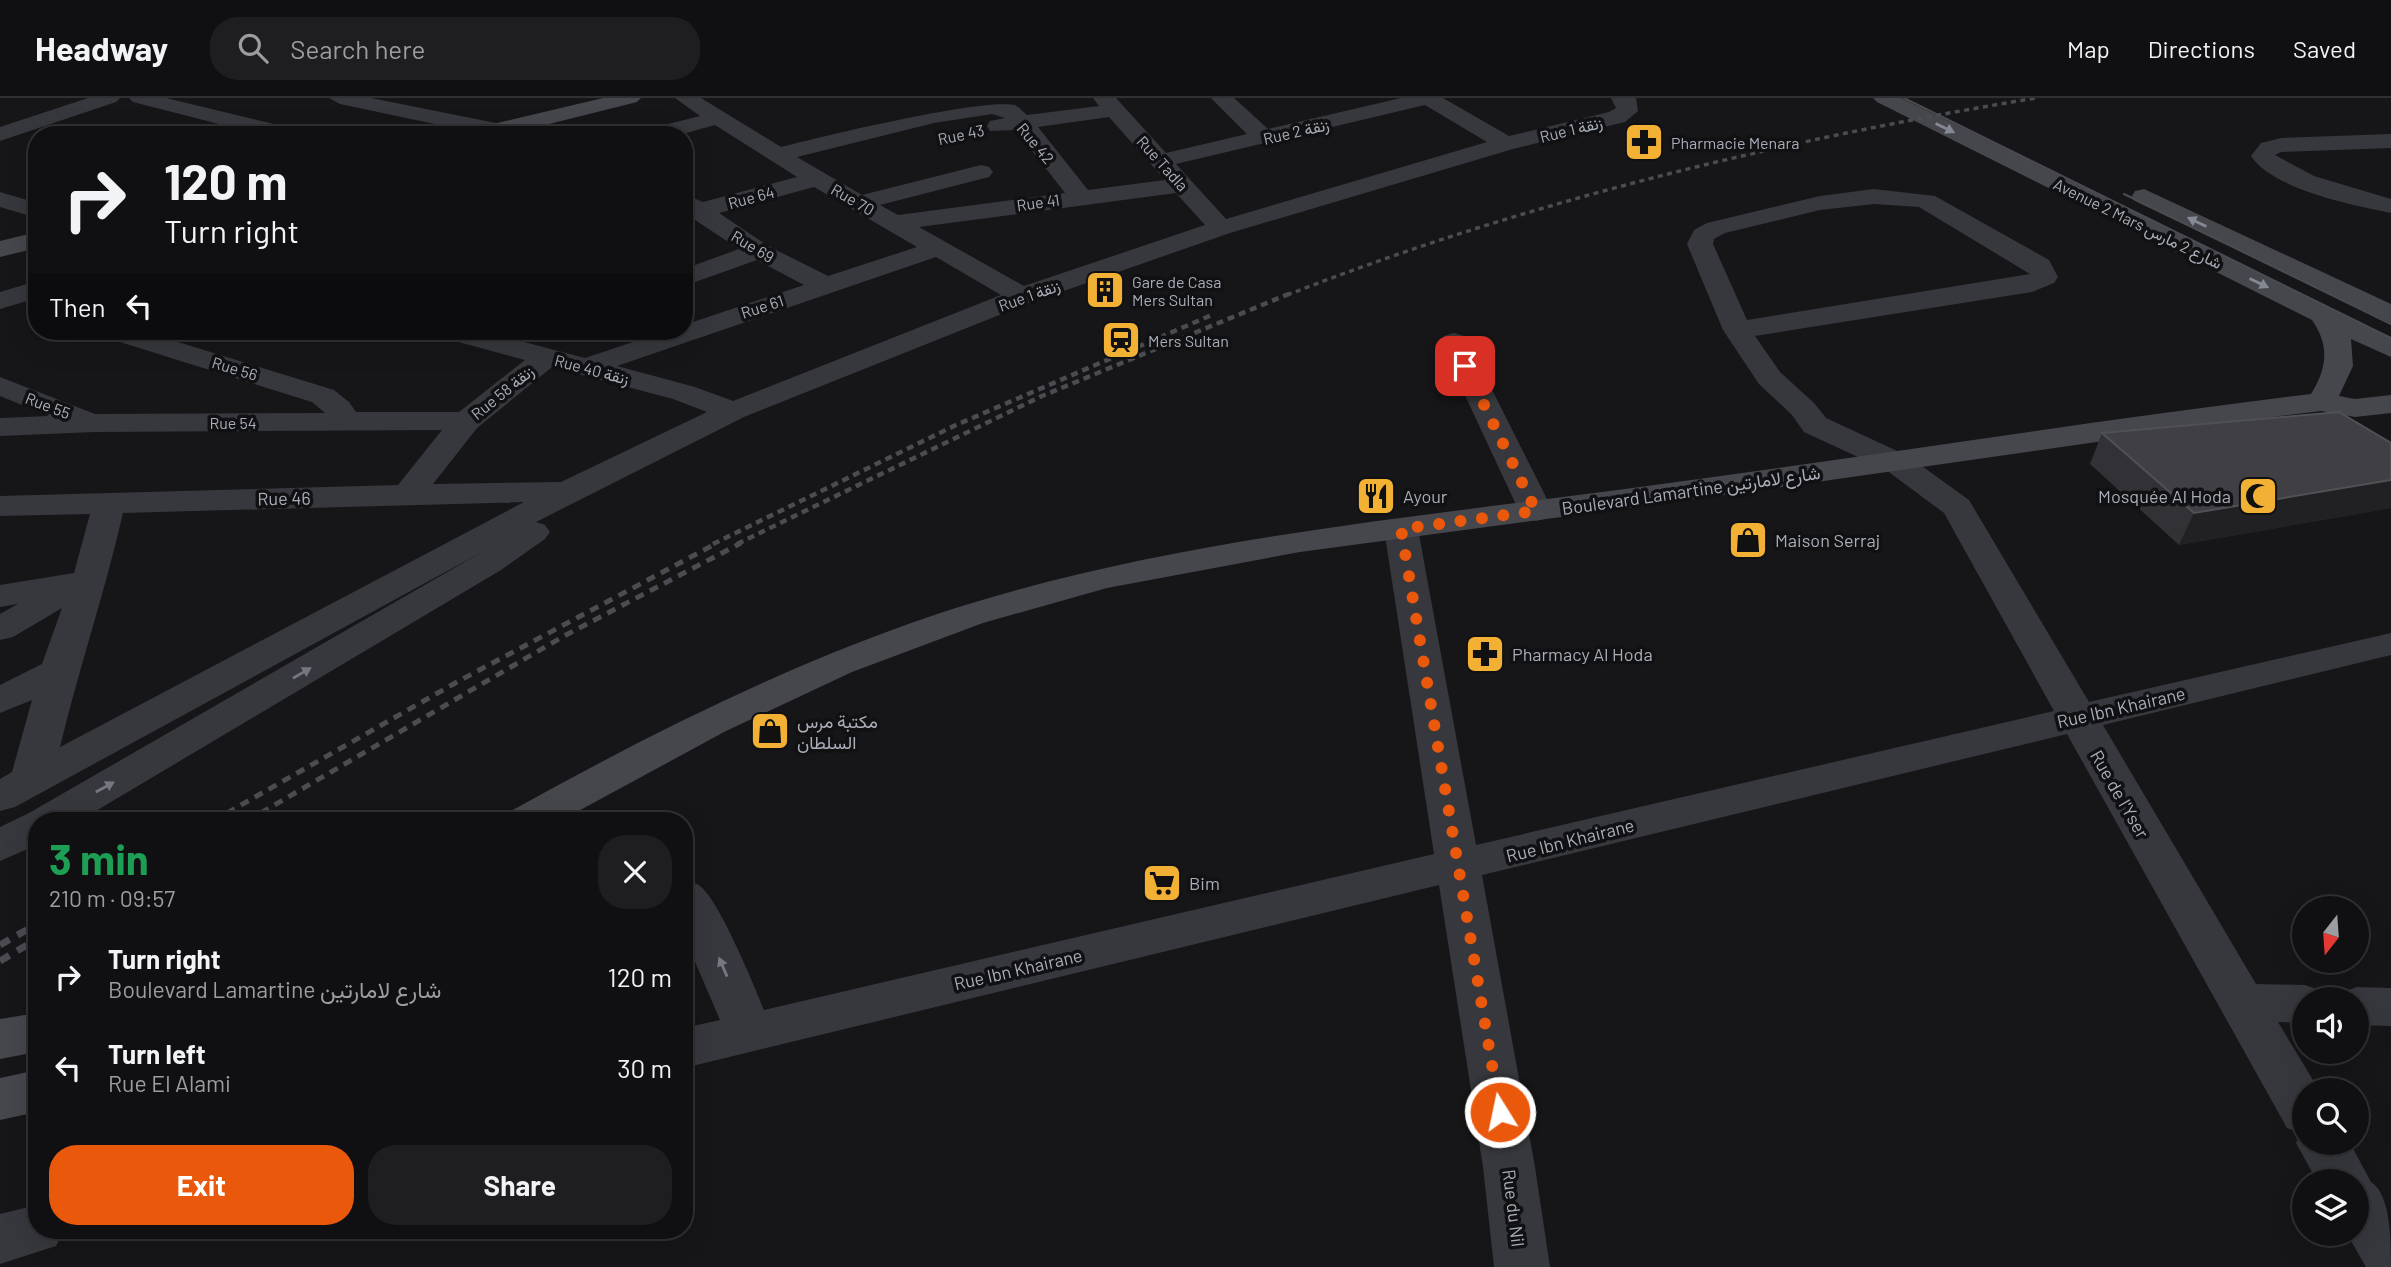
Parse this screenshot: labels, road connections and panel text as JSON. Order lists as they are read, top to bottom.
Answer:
{
  "streets": {
    "street": [
      "Rue 1 زنقة",
      "Rue 2 زنقة",
      "Rue 43",
      "Rue 42",
      "Rue Tadla",
      "Rue 64",
      "Rue 70",
      "Rue 41",
      "Avenue 2 Mars شارع 2 مارس",
      "Rue 69",
      "Rue 61",
      "Rue 56",
      "Rue 40 زنقة",
      "Rue 58 زنقة",
      "Rue 55",
      "Rue 54",
      "Boulevard Lamartine شارع لامارتين",
      "Rue 46",
      "Rue Ibn Khairane",
      "Rue de l'Yser",
      "Rue du Nil"
    ]
  },
  "crossings": [
    ["Rue 1 زنقة", "Rue Tadla"],
    ["Rue 1 زنقة", "Rue 70"],
    ["Rue 1 زنقة", "Rue 40 زنقة"],
    ["Rue 1 زنقة", "Rue 46"],
    ["Rue 2 زنقة", "Rue Tadla"],
    ["Rue 43", "Rue 42"],
    ["Rue 43", "Rue Tadla"],
    ["Rue 42", "Rue 70"],
    ["Rue 42", "Rue 41"],
    ["Rue Tadla", "Rue 41"],
    ["Rue 64", "Rue 70"],
    ["Rue 70", "Rue 41"],
    ["Rue 70", "Rue 61"],
    ["Rue 69", "Rue 61"],
    ["Rue 61", "Rue 40 زنقة"],
    ["Rue 56", "Rue 54"],
    ["Rue 40 زنقة", "Rue 58 زنقة"],
    ["Rue 58 زنقة", "Rue 54"],
    ["Rue 58 زنقة", "Rue 46"],
    ["Rue 55", "Rue 54"],
    ["Boulevard Lamartine شارع لامارتين", "Rue de l'Yser"],
    ["Boulevard Lamartine شارع لامارتين", "Rue du Nil"],
    ["Rue Ibn Khairane", "Rue de l'Yser"],
    ["Rue Ibn Khairane", "Rue du Nil"]
  ],
  "places": {
    "pharmacy": ["Pharmacie Menara", "Pharmacy Al Hoda"],
    "building": ["Gare de Casa Mers Sultan"],
    "station": ["Mers Sultan"],
    "restaurant": ["Ayour"],
    "mosque": ["Mosquée Al Hoda"],
    "shop": ["Maison Serraj", "مكتبة مرس السلطان"],
    "supermarket": ["Bim"]
  },
  "north": "bottom",
  "page": {
    "header": "Headway",
    "search": "Search here",
    "nav": ["Map", "Directions", "Saved"],
    "turn": ["120 m", "Turn right"],
    "then": "Then",
    "heading": ["3 min", "210 m · 09:57"],
    "list": [
      {
        "name": "Turn right",
        "note": "Boulevard Lamartine شارع لامارتين",
        "value": "120 m"
      },
      {
        "name": "Turn left",
        "note": "Rue El Alami",
        "value": "30 m"
      }
    ],
    "buttons": ["Exit", "Share"]
  }
}
